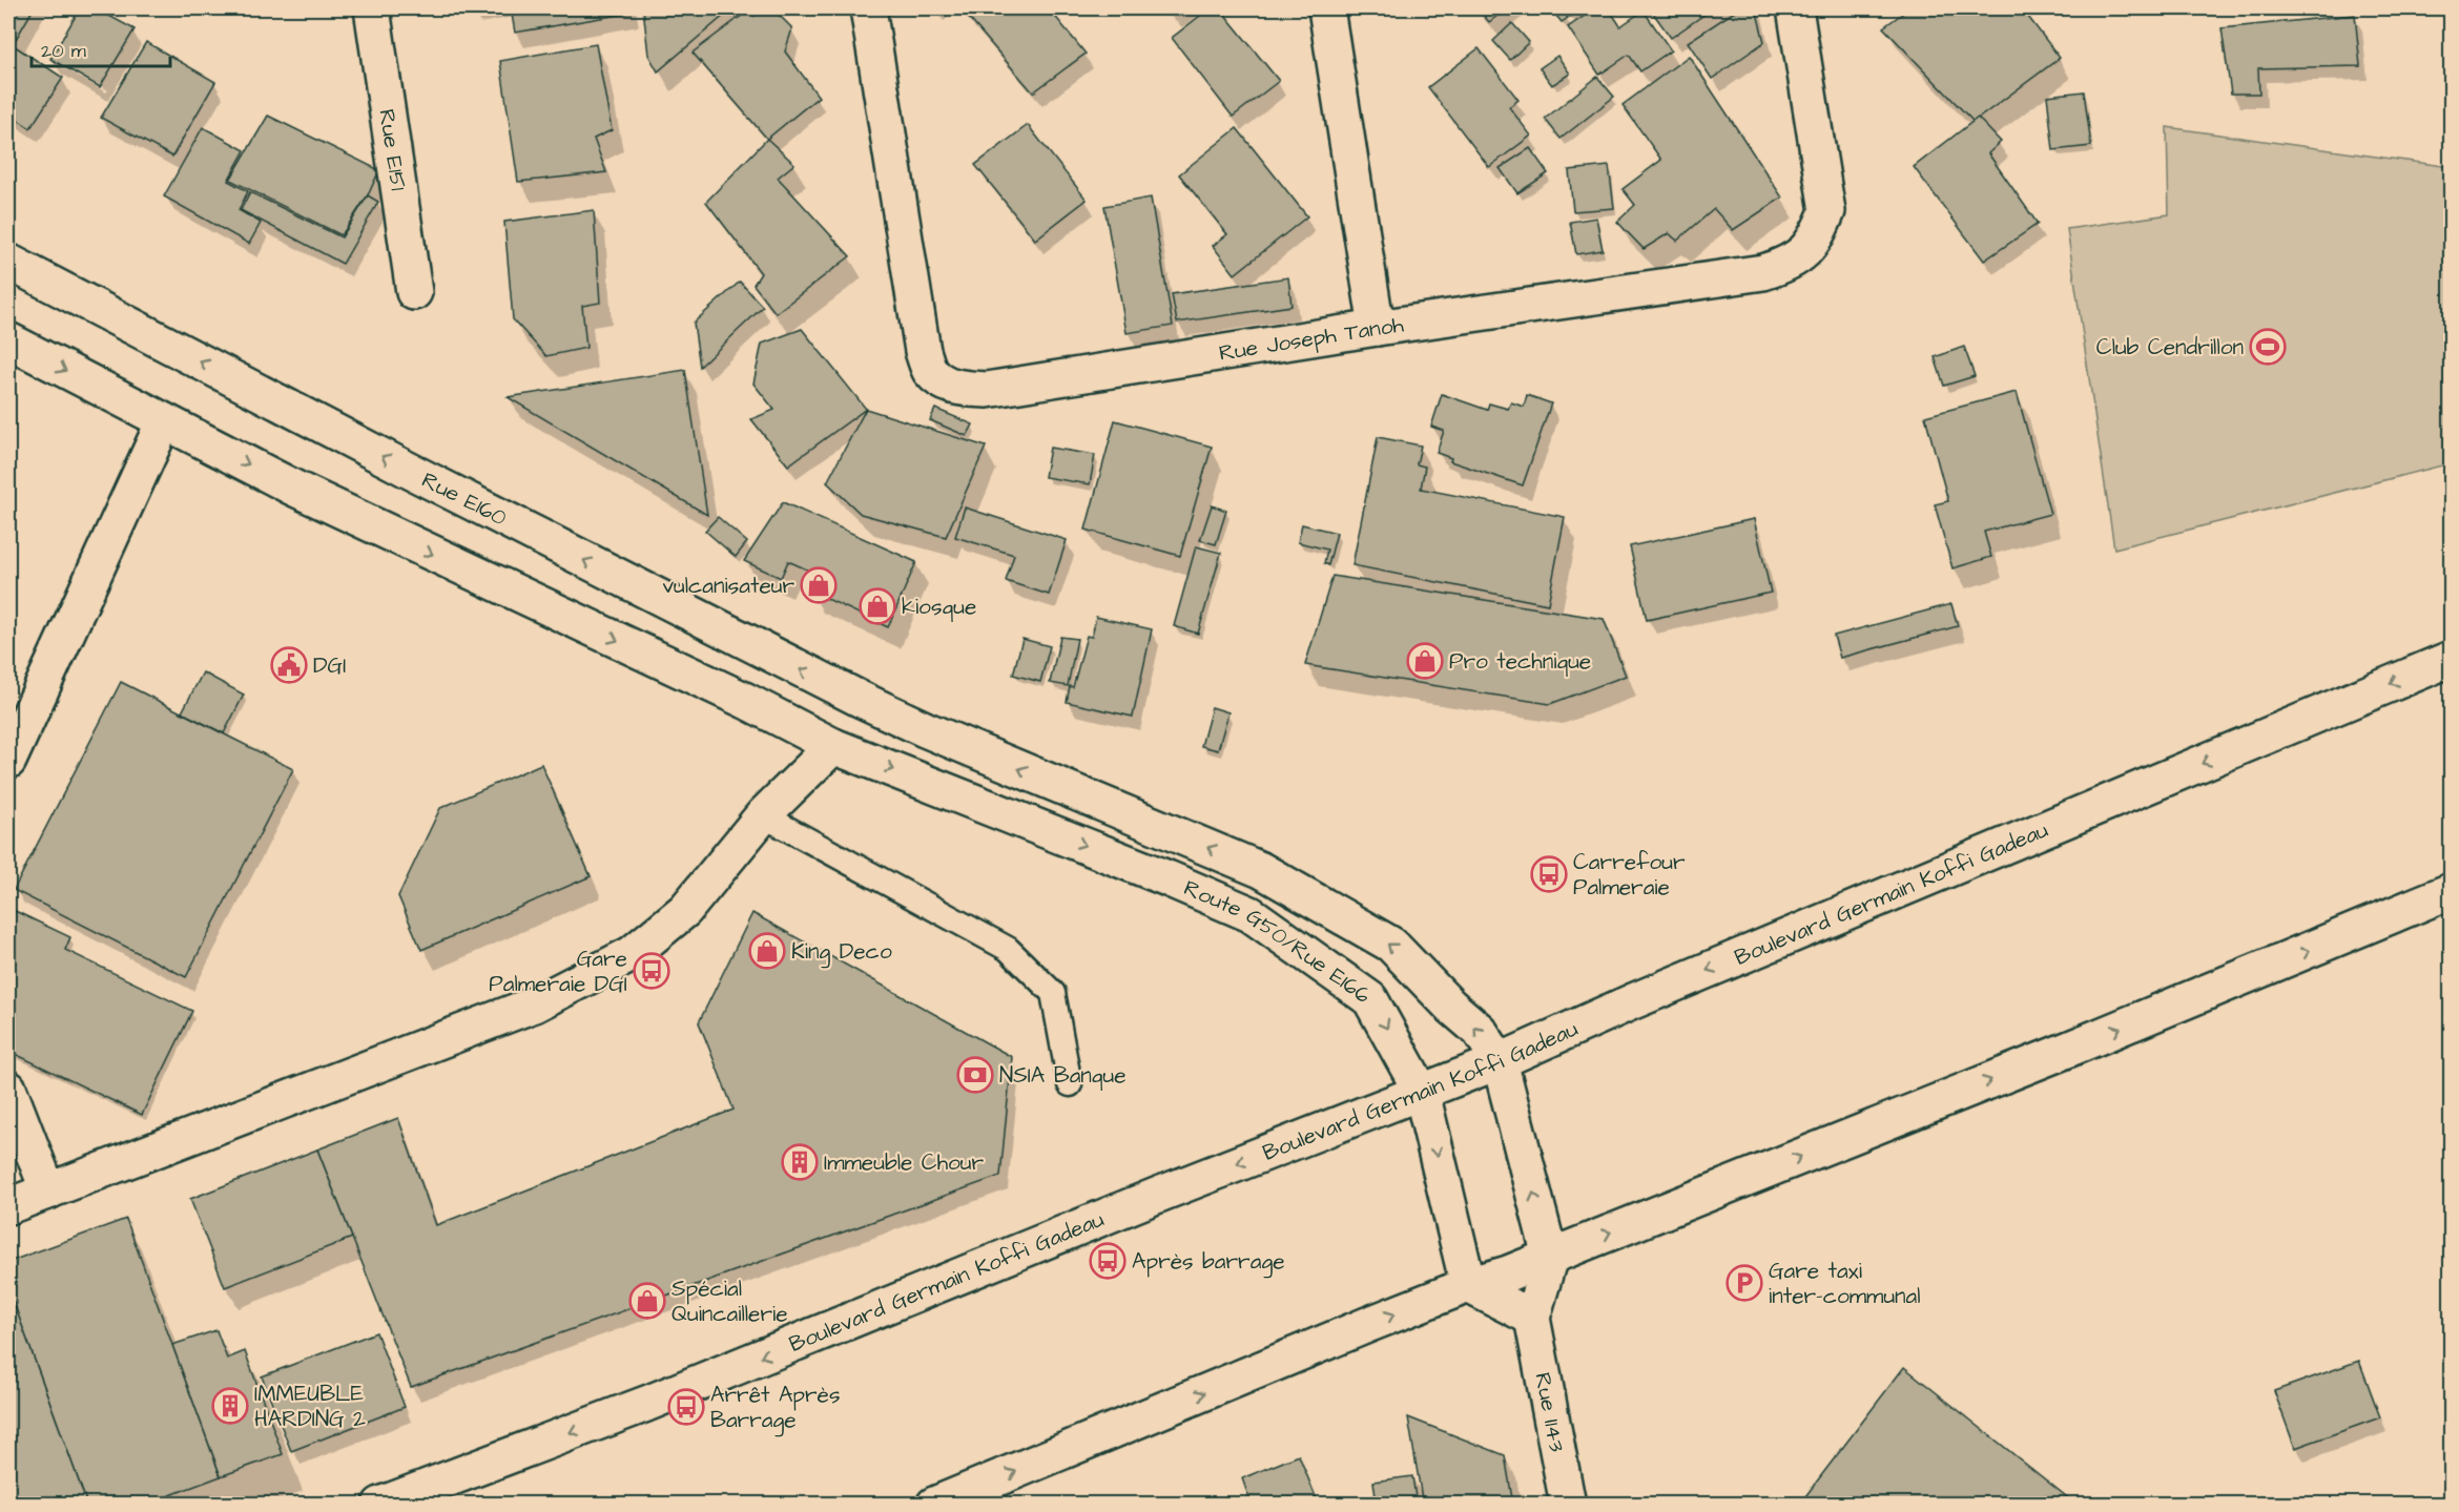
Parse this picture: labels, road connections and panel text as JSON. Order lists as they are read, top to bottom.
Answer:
{
  "streets": {
    "street": [
      "Rue E151",
      "Rue Joseph Tanoh",
      "Rue E160",
      "Boulevard Germain Koffi Gadeau",
      "Route G50/Rue E166",
      "Rue I143"
    ]
  },
  "crossings": [
    ["Rue E160", "Route G50/Rue E166"],
    ["Boulevard Germain Koffi Gadeau", "Route G50/Rue E166"]
  ],
  "places": {
    "sports": ["Club Cendrillon"],
    "shop": [
      "vulcanisateur",
      "kiosque",
      "Pro technique",
      "King Deco",
      "Spécial Quincaillerie"
    ],
    "public building": ["DGI"],
    "bus stop": [
      "Carrefour Palmeraie",
      "Gare Palmeraie DGI",
      "Après barrage",
      "Arrêt Après Barrage"
    ],
    "bank": ["NSIA Banque"],
    "building": ["Immeuble Chour", "IMMEUBLE HARDING 2"],
    "parking": ["Gare taxi inter-communal"]
  },
  "scale_bar": "20 m"
}
